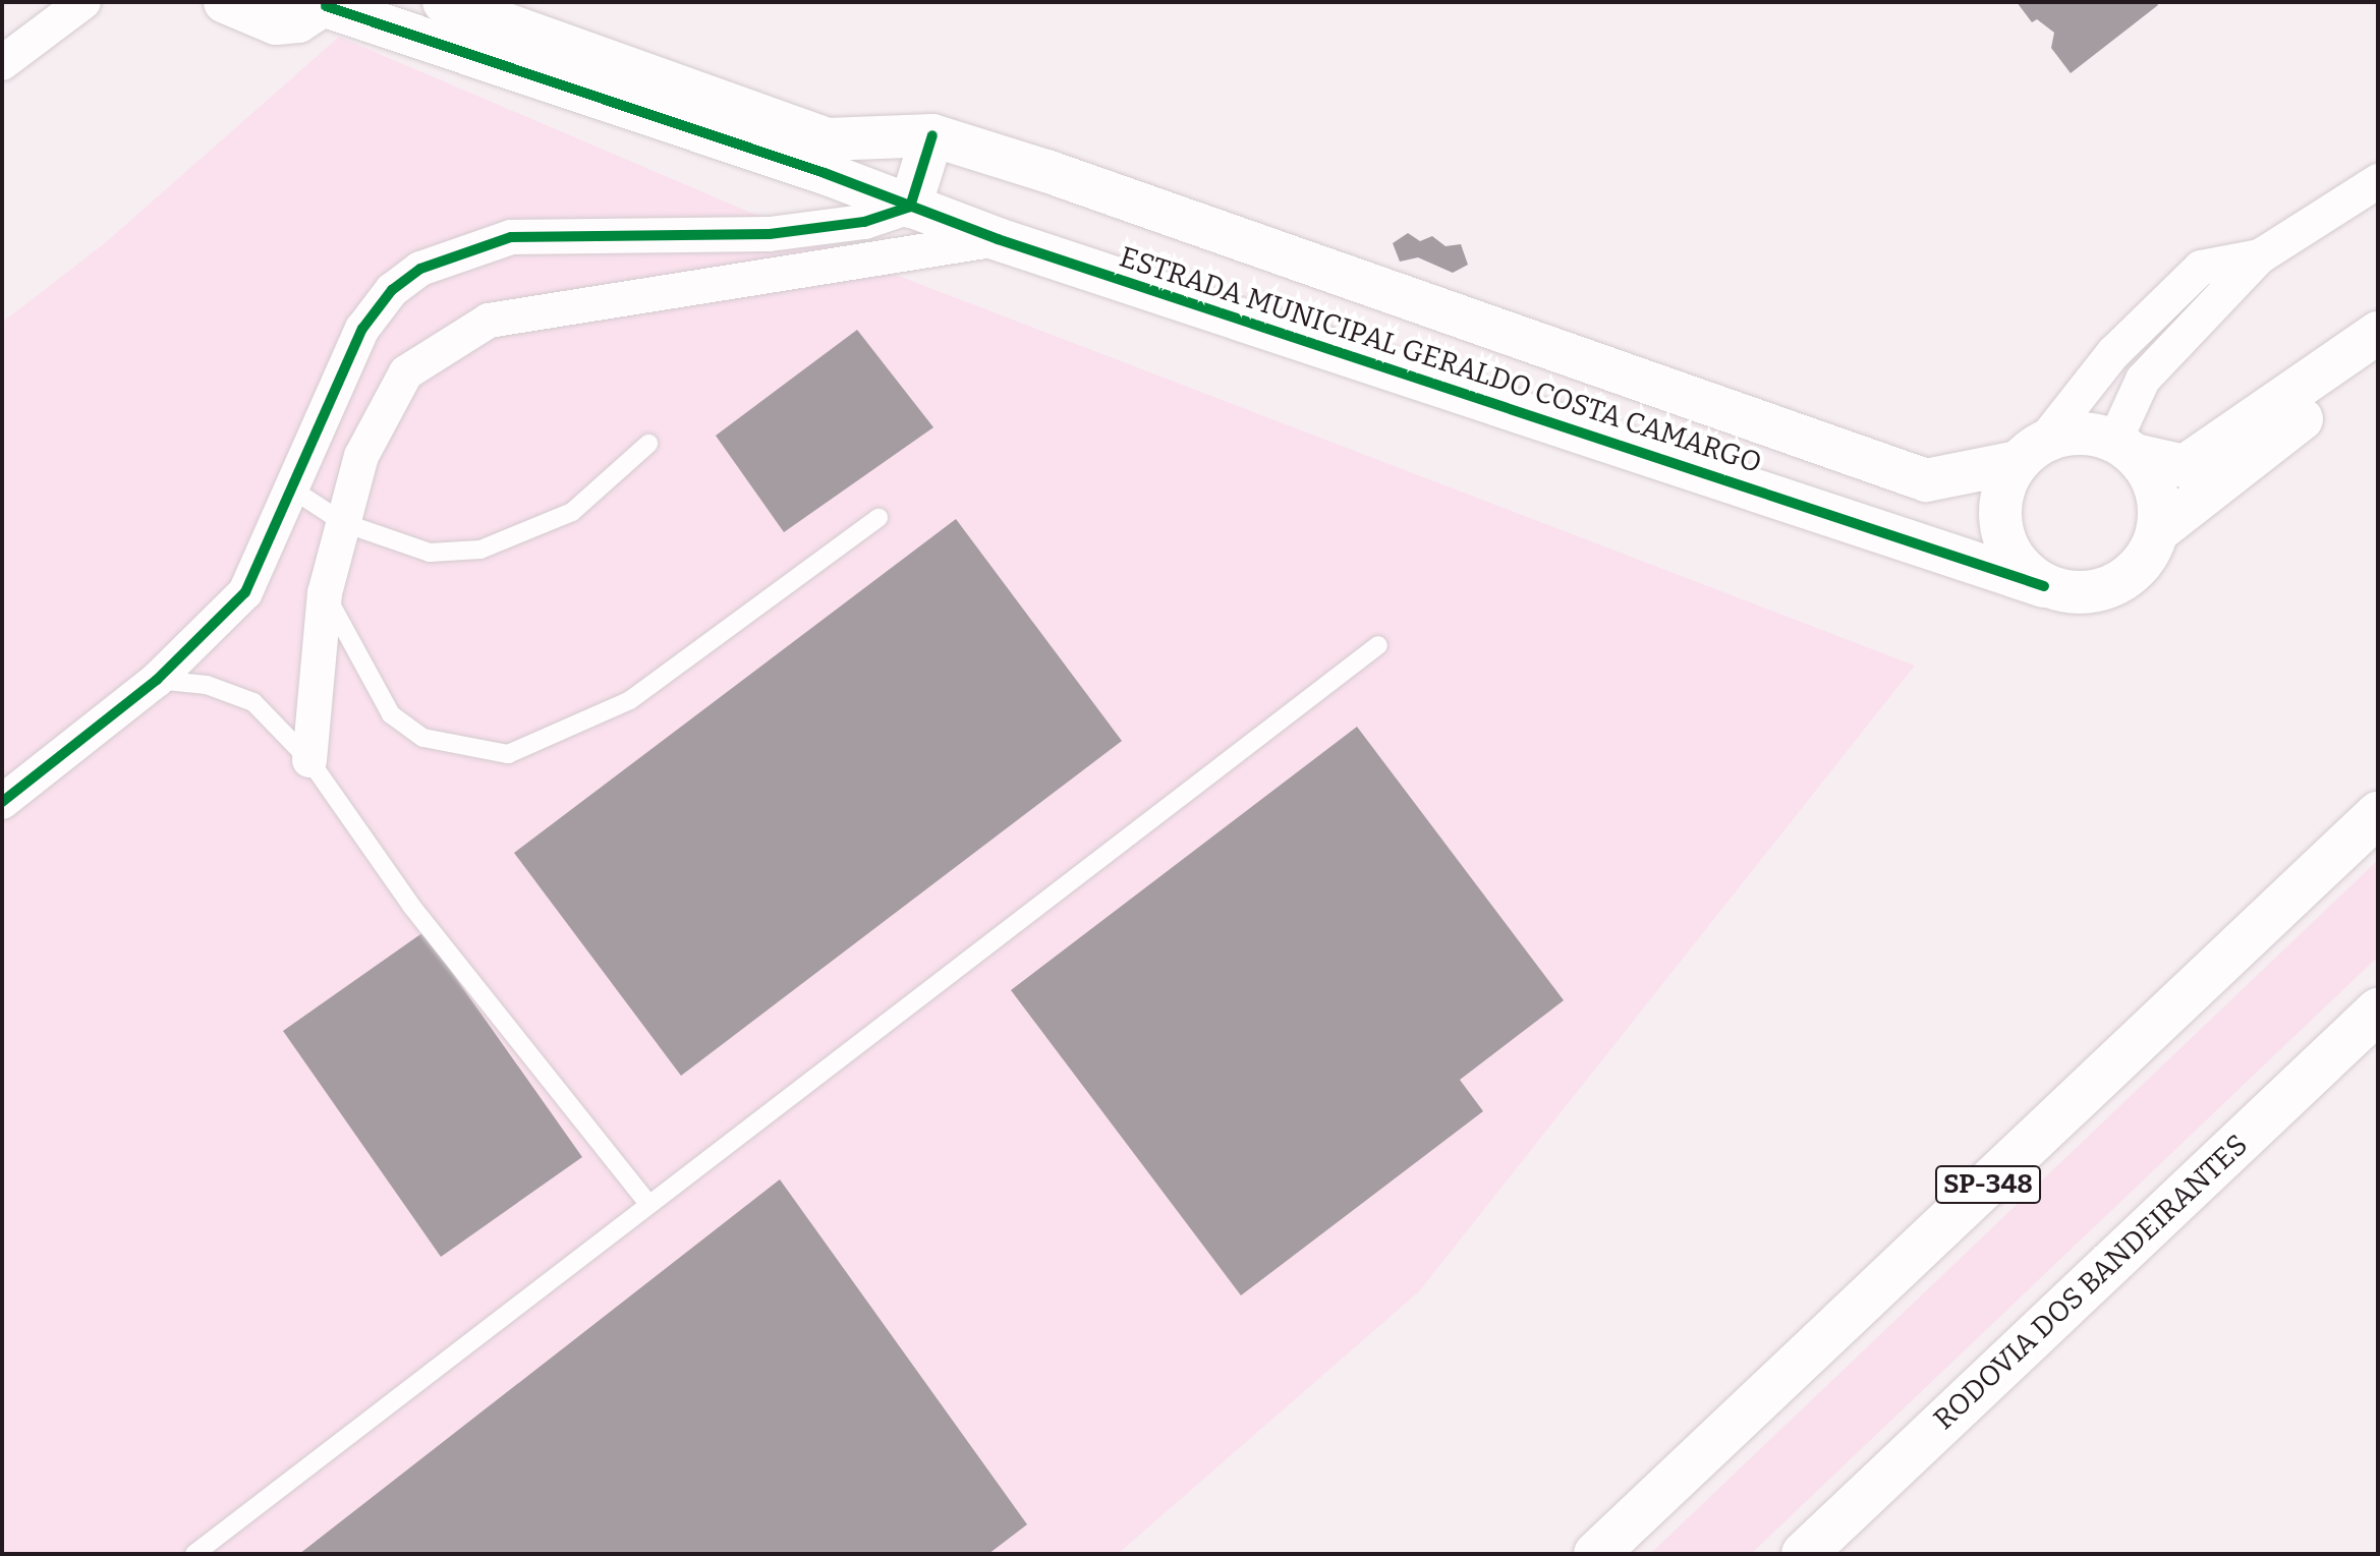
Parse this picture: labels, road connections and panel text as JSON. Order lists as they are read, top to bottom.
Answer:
{
  "streets": {
    "highway": ["SP-348", "RODOVIA DOS BANDEIRANTES"],
    "street": ["ESTRADA MUNICIPAL GERALDO COSTA CAMARGO"]
  }
}
